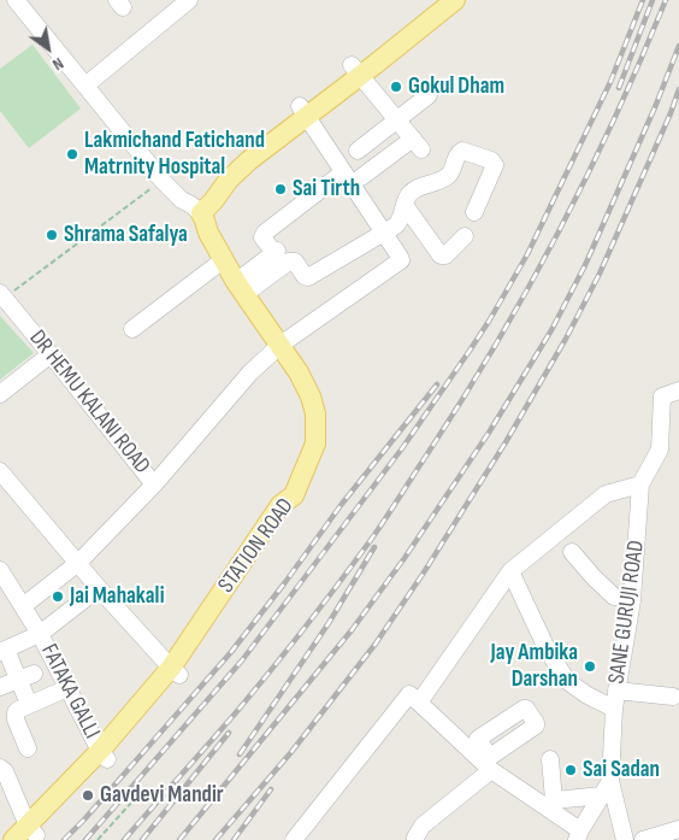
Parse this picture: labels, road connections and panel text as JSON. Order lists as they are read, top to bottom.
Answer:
{
  "streets": {
    "main road": ["STATION ROAD"],
    "street": ["DR HEMU KALANI ROAD", "SANE GURUJI ROAD", "FATAKA GALLI"]
  },
  "crossings": [
    ["STATION ROAD", "FATAKA GALLI"]
  ],
  "places": [
    "Gokul Dham",
    "Lakmichand Fatichand Matrnity Hospital",
    "Sai Tirth",
    "Shrama Safalya",
    "Jai Mahakali",
    "Jay Ambika Darshan",
    "Sai Sadan",
    "Gavdevi Mandir"
  ],
  "north": "bottom right"
}
